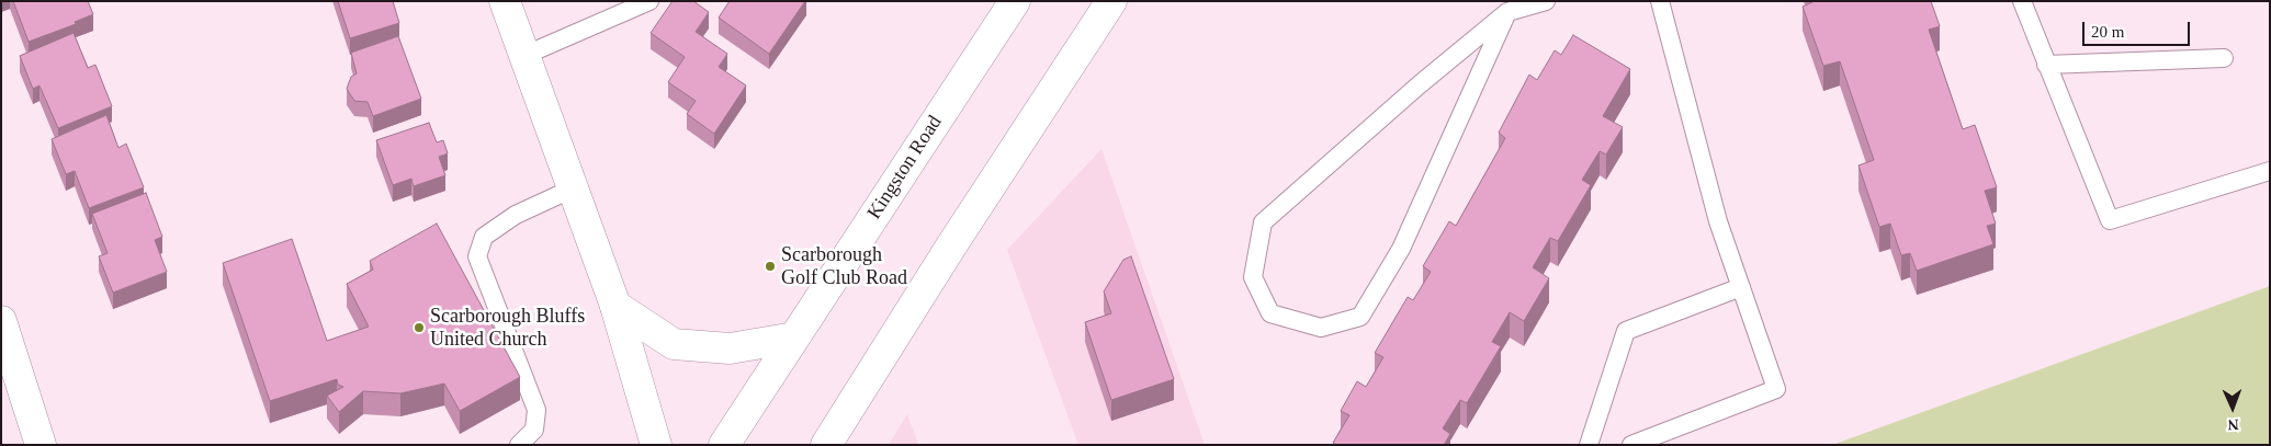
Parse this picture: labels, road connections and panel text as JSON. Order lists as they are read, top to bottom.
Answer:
{
  "streets": {
    "main road": ["Kingston Road"]
  },
  "places": ["Scarborough Golf Club Road", "Scarborough Bluffs United Church"],
  "scale_bar": "20 m",
  "north": "bottom"
}
